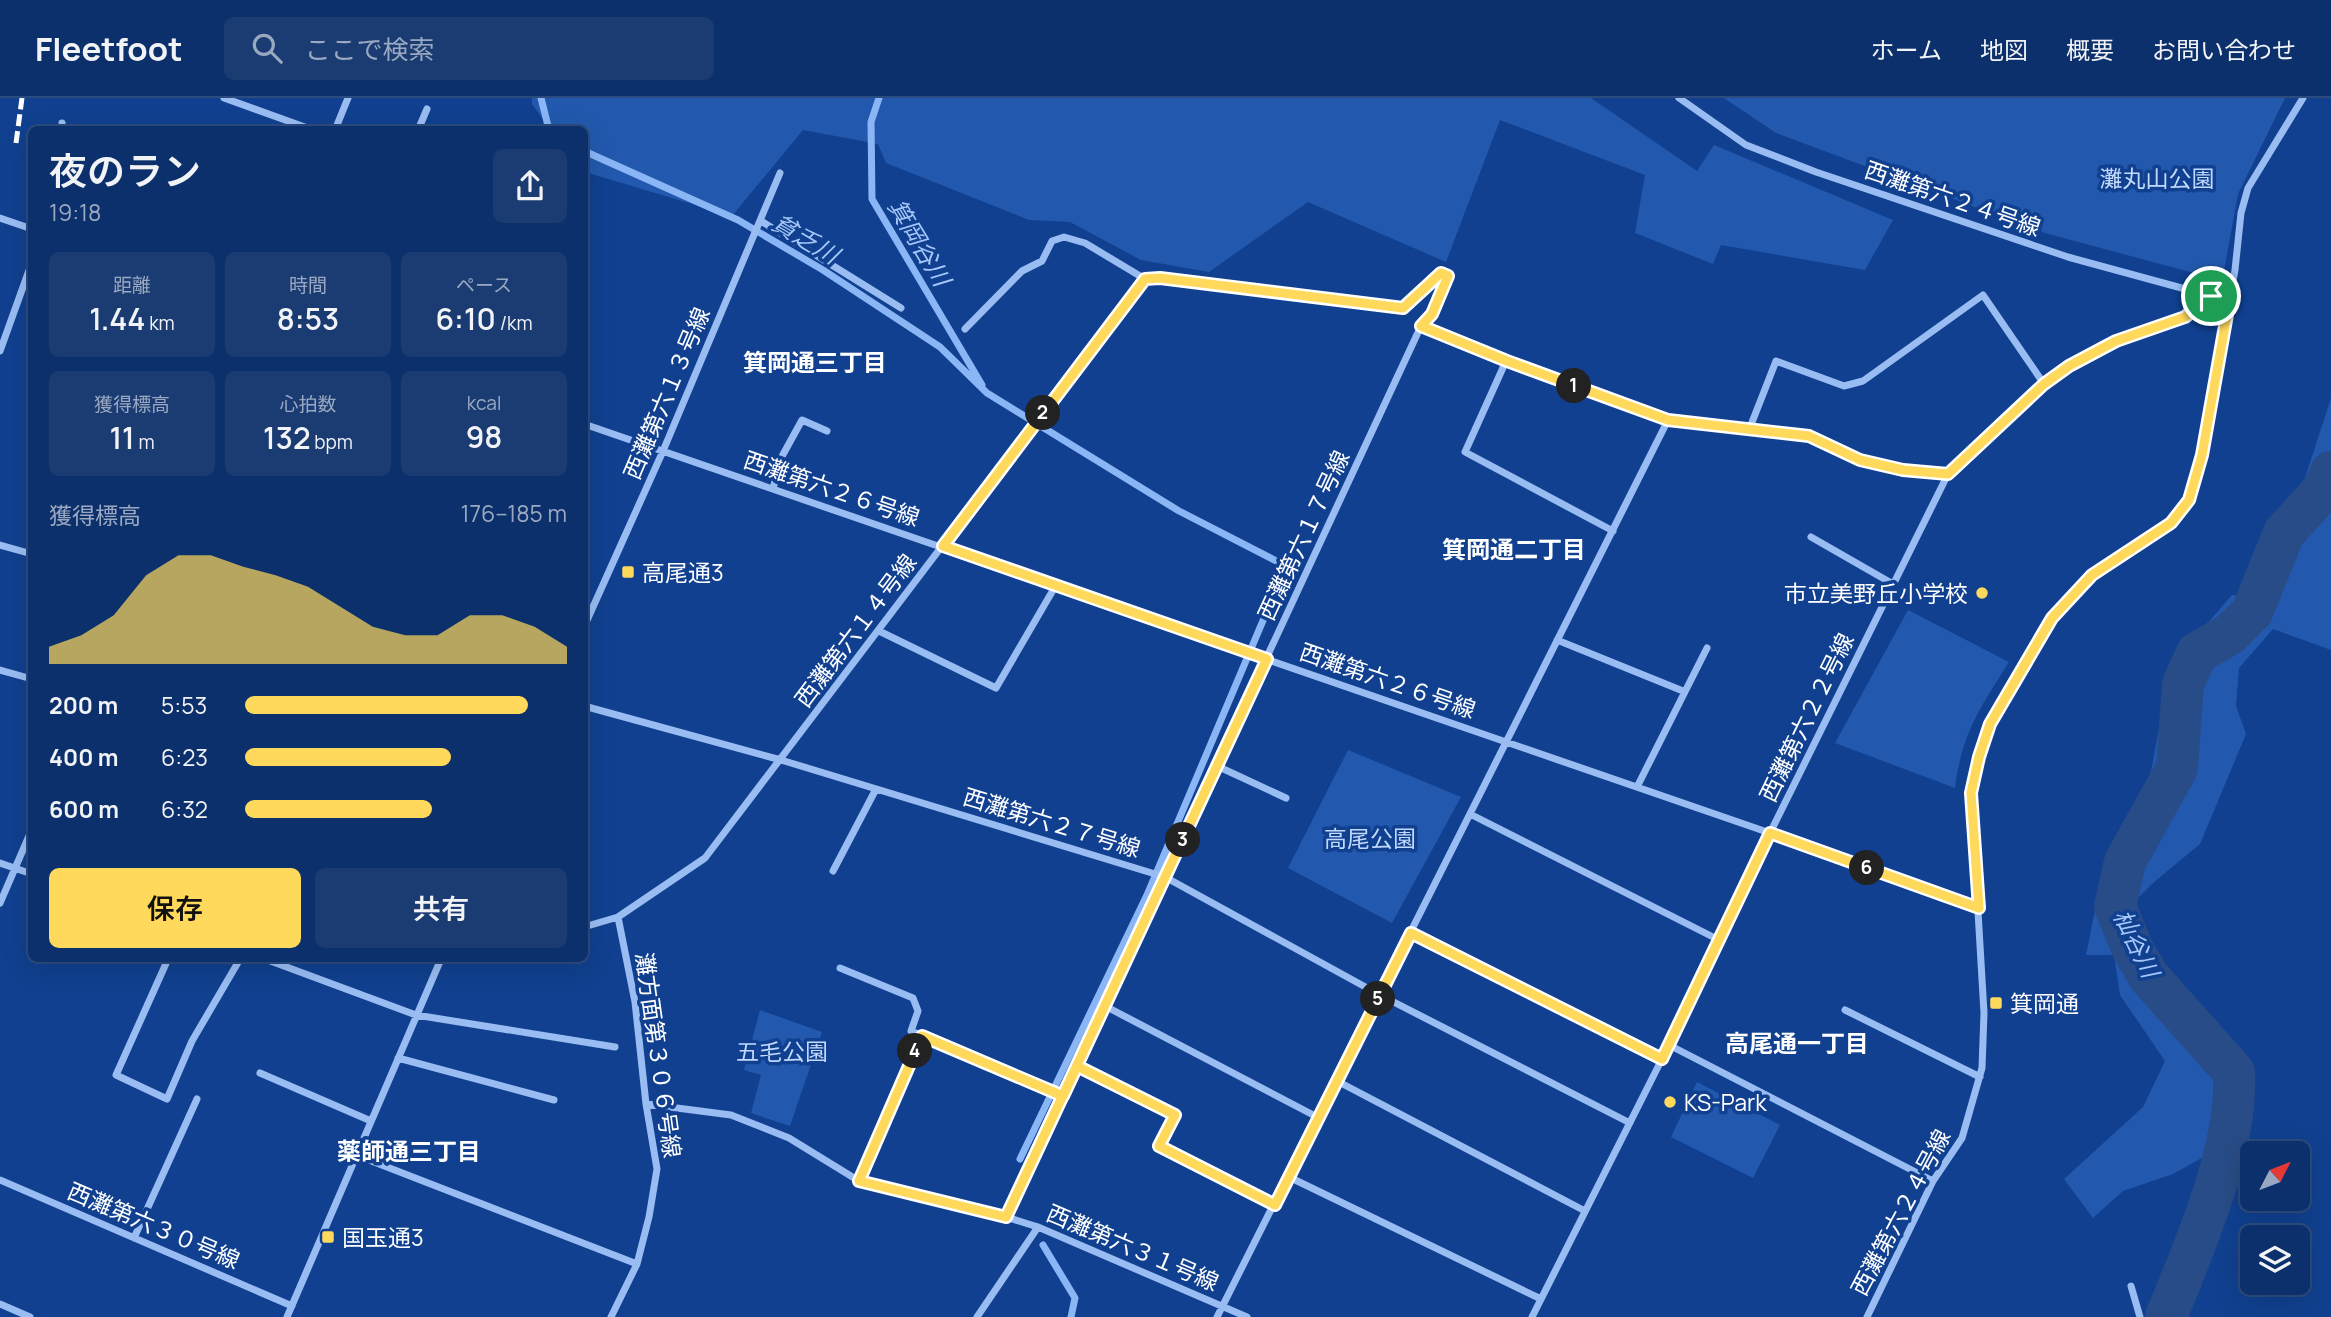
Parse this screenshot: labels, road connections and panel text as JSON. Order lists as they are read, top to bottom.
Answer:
{
  "streets": {
    "street": [
      "西灘第六２４号線",
      "西灘第六１３号線",
      "西灘第六２６号線",
      "西灘第六１７号線",
      "西灘第六１４号線",
      "西灘第六２２号線",
      "西灘第六２７号線",
      "灘方面第３０６号線",
      "西灘第六３０号線",
      "西灘第六３１号線"
    ]
  },
  "crossings": [
    ["西灘第六２４号線", "西灘第六２６号線"],
    ["西灘第六１３号線", "西灘第六２６号線"],
    ["西灘第六２６号線", "西灘第六１７号線"],
    ["西灘第六２６号線", "西灘第六１４号線"],
    ["西灘第六２６号線", "西灘第六２２号線"],
    ["西灘第六１７号線", "西灘第六１４号線"],
    ["西灘第六１７号線", "西灘第六２７号線"],
    ["西灘第六１７号線", "西灘第六３１号線"],
    ["西灘第六１４号線", "西灘第六２７号線"],
    ["西灘第六１４号線", "灘方面第３０６号線"],
    ["西灘第六２２号線", "西灘第六２７号線"],
    ["灘方面第３０６号線", "西灘第六３１号線"]
  ],
  "districts": [
    "箕岡通三丁目",
    "箕岡通二丁目",
    "高尾通一丁目",
    "薬師通三丁目"
  ],
  "water": ["貧乏川", "箕岡谷川", "杣谷川"],
  "parks": ["灘丸山公園", "高尾公園", "五毛公園"],
  "places": {
    "transit": ["高尾通3", "箕岡通", "国玉通3"],
    "other": ["市立美野丘小学校", "KS-Park"]
  },
  "north": "top right",
  "page": {
    "header": "Fleetfoot",
    "search": "ここで検索",
    "nav": [
      "ホーム",
      "地図",
      "概要",
      "お問い合わせ"
    ],
    "heading": ["夜のラン", "19:18"],
    "stats": [
      ["距離", "1.44 km"],
      ["時間", "8:53"],
      ["ペース", "6:10 /km"],
      ["獲得標高", "11 m"],
      ["心拍数", "132 bpm"],
      ["kcal", "98"]
    ],
    "pins": [
      "1",
      "2",
      "3",
      "6",
      "5",
      "4"
    ],
    "chart": ["獲得標高", "176–185 m"],
    "list": [
      {
        "name": "200 m",
        "note": "5:53"
      },
      {
        "name": "400 m",
        "note": "6:23"
      },
      {
        "name": "600 m",
        "note": "6:32"
      }
    ],
    "buttons": ["保存", "共有"]
  }
}
